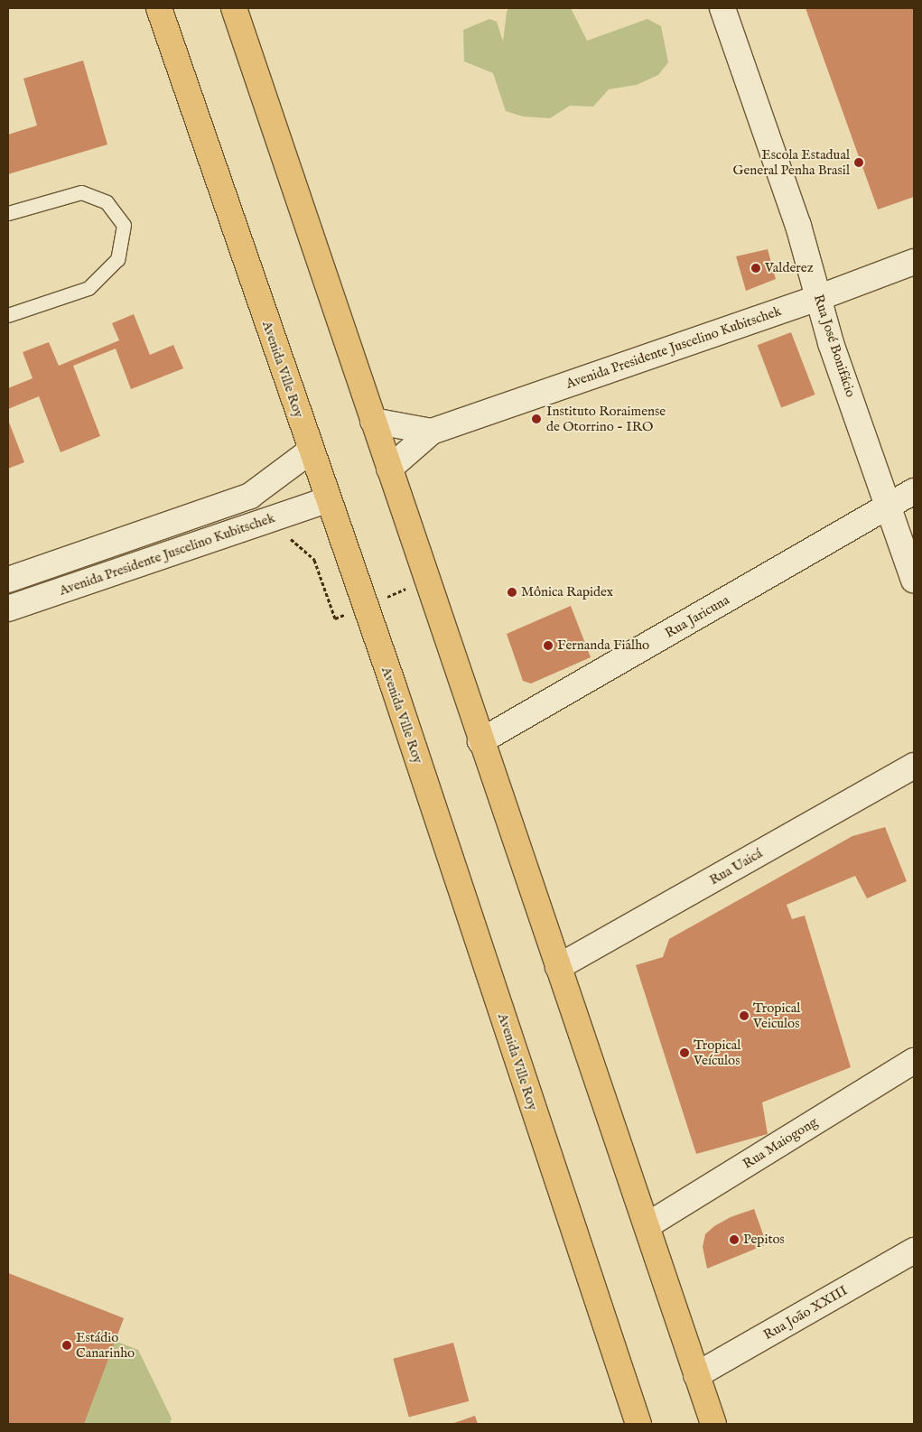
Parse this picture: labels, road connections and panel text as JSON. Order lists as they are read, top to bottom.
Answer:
{
  "streets": {
    "main road": ["Avenida Ville Roy"],
    "street": [
      "Rua José Bonifácio",
      "Avenida Presidente Juscelino Kubitschek",
      "Rua Jaricuna",
      "Rua Uaicá",
      "Rua Maiogong",
      "Rua João XXIII"
    ]
  },
  "crossings": [
    ["Rua José Bonifácio", "Avenida Presidente Juscelino Kubitschek"],
    ["Rua José Bonifácio", "Rua Jaricuna"],
    ["Avenida Presidente Juscelino Kubitschek", "Avenida Ville Roy"]
  ],
  "places": [
    "Escola Estadual General Penha Brasil",
    "Valderez",
    "Instituto Roraimense de Otorrino - IRO",
    "Mônica Rapidex",
    "Fernanda Fialho",
    "Tropical Veiculos",
    "Tropical Veículos",
    "Pepitos",
    "Estádio Canarinho"
  ]
}
